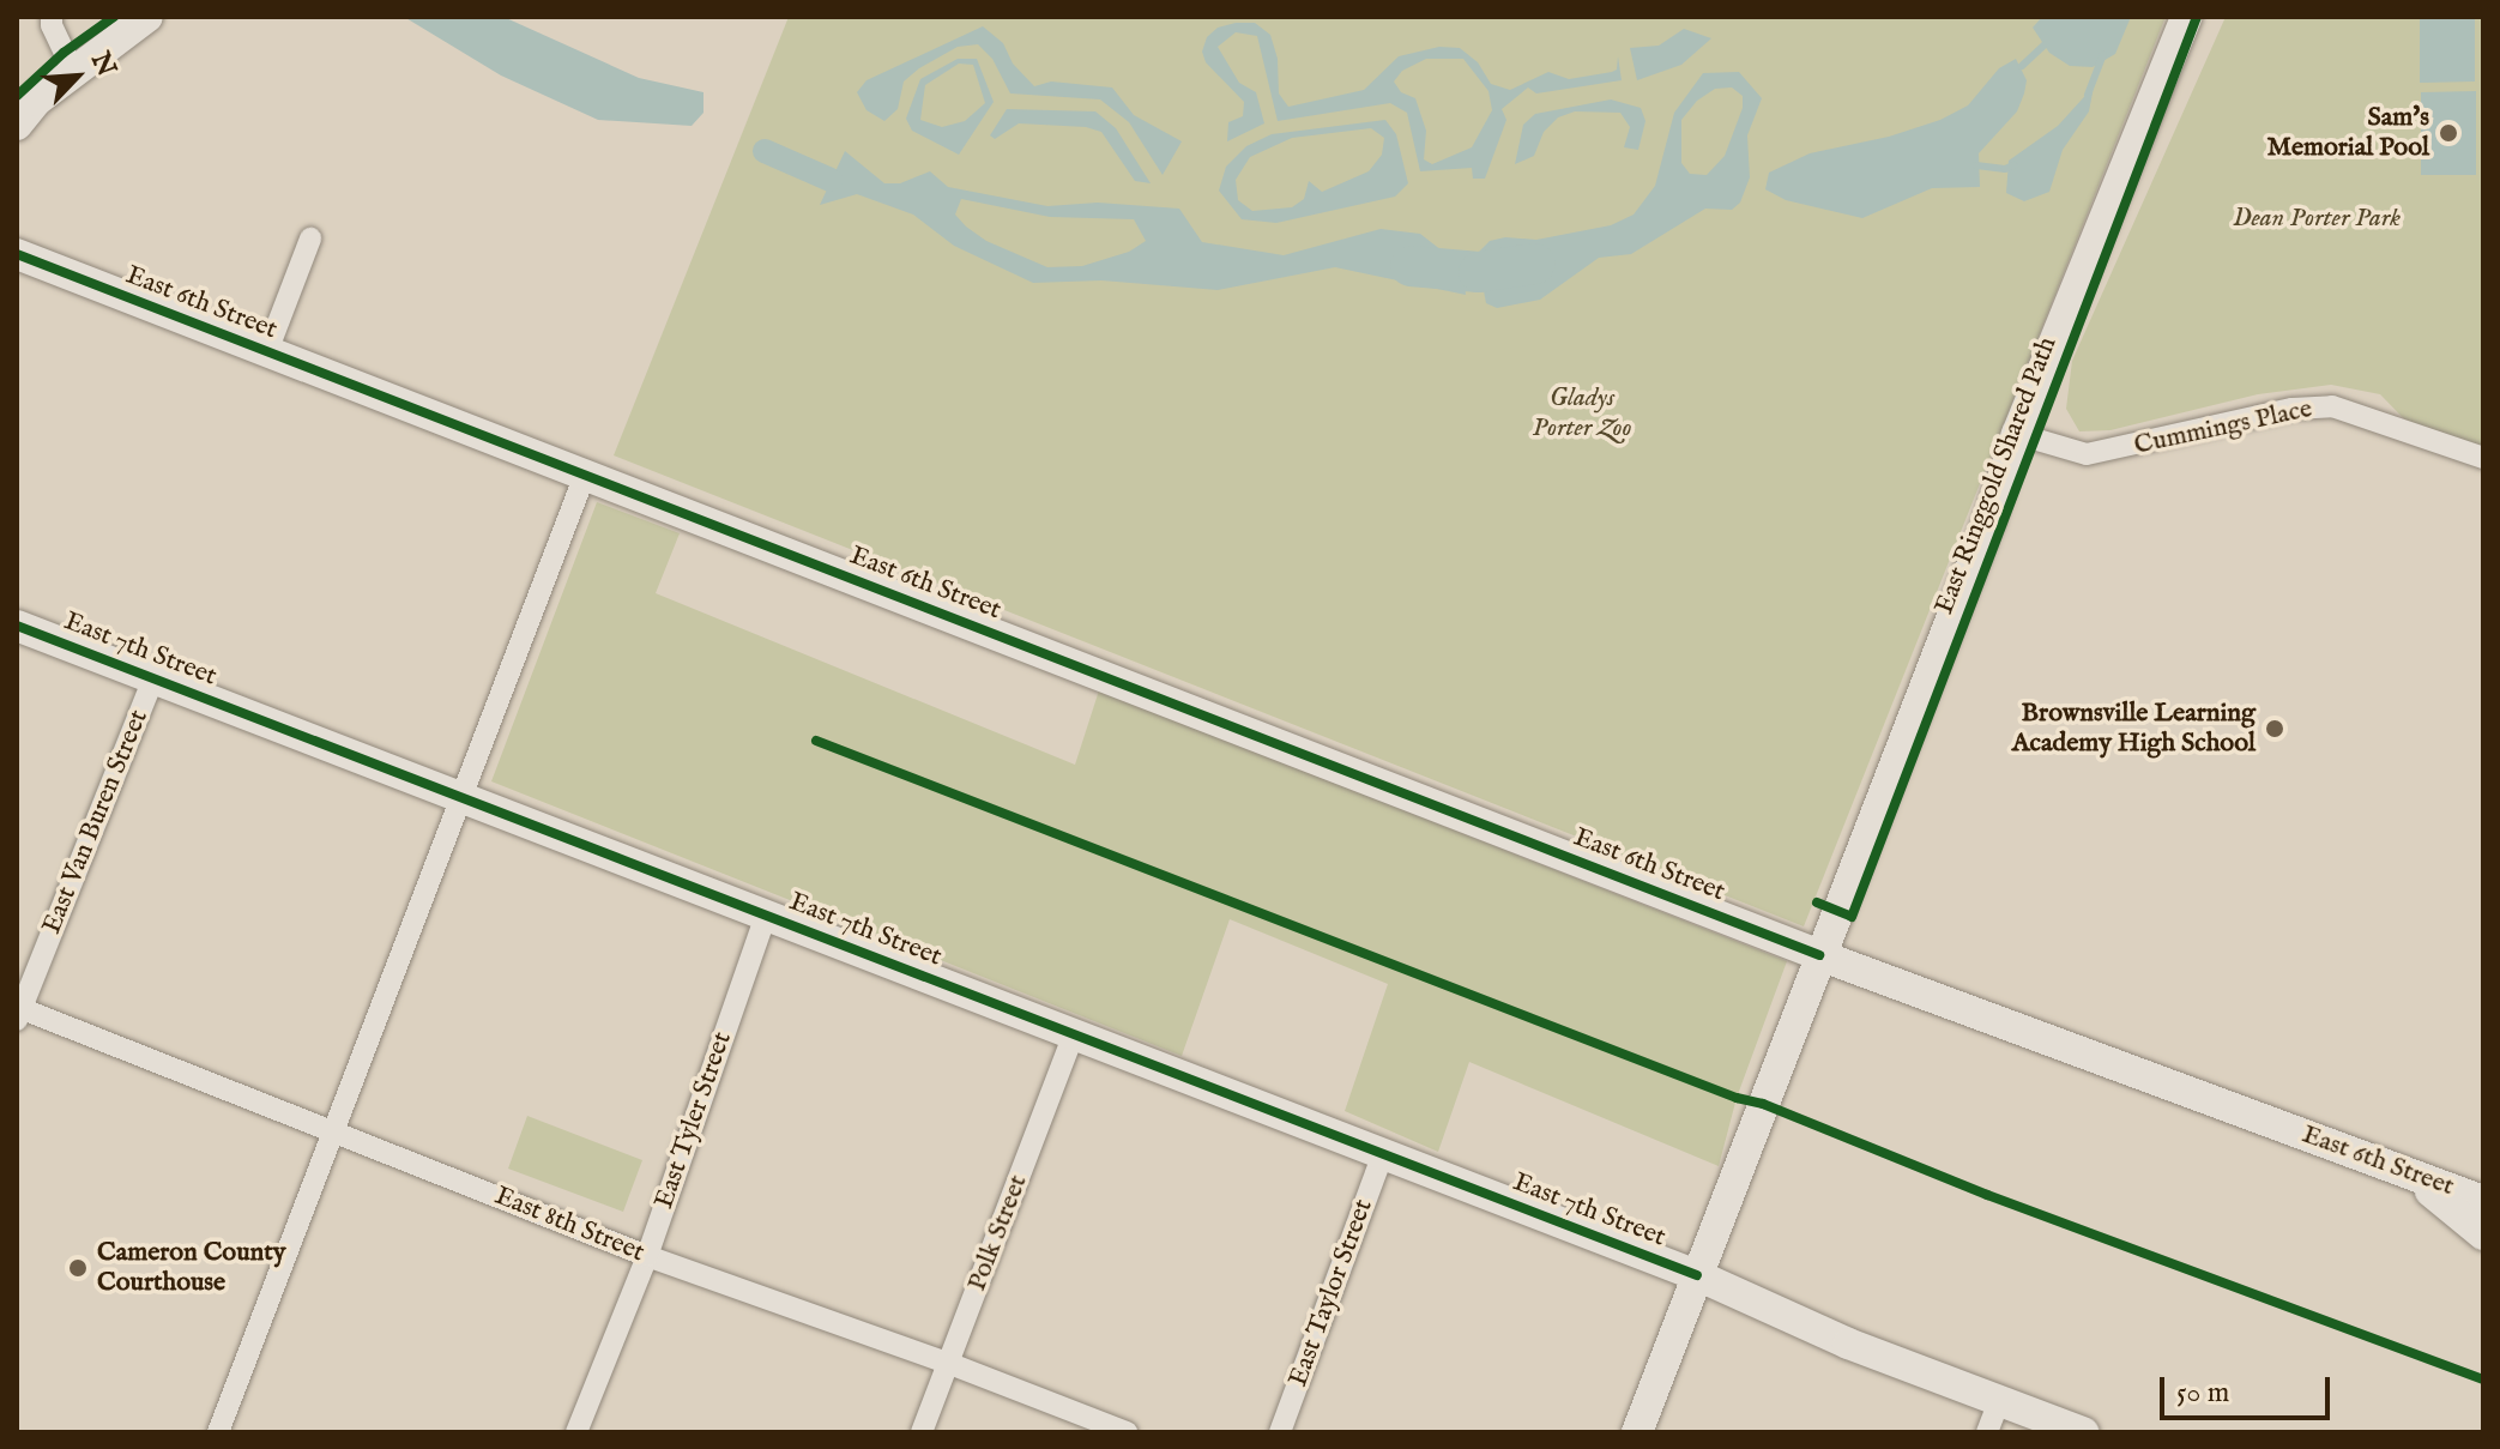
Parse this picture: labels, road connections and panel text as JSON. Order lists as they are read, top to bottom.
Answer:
{
  "streets": {
    "main road": ["East 6th Street", "East 7th Street"],
    "street": [
      "Cummings Place",
      "East Van Buren Street",
      "East Tyler Street",
      "East 8th Street",
      "Polk Street",
      "East Taylor Street"
    ],
    "cycle path": ["East Ringgold Shared Path"]
  },
  "crossings": [
    ["East 7th Street", "East Van Buren Street"],
    ["East 7th Street", "East Tyler Street"],
    ["East 7th Street", "Polk Street"],
    ["East 7th Street", "East Taylor Street"],
    ["East Van Buren Street", "East 8th Street"],
    ["East Tyler Street", "East 8th Street"],
    ["East 8th Street", "Polk Street"]
  ],
  "parks": ["Dean Porter Park", "Gladys Porter Zoo"],
  "places": ["Sam's Memorial Pool", "Brownsville Learning Academy High School", "Cameron County Courthouse"],
  "scale_bar": "50 m",
  "north": "top right"
}
